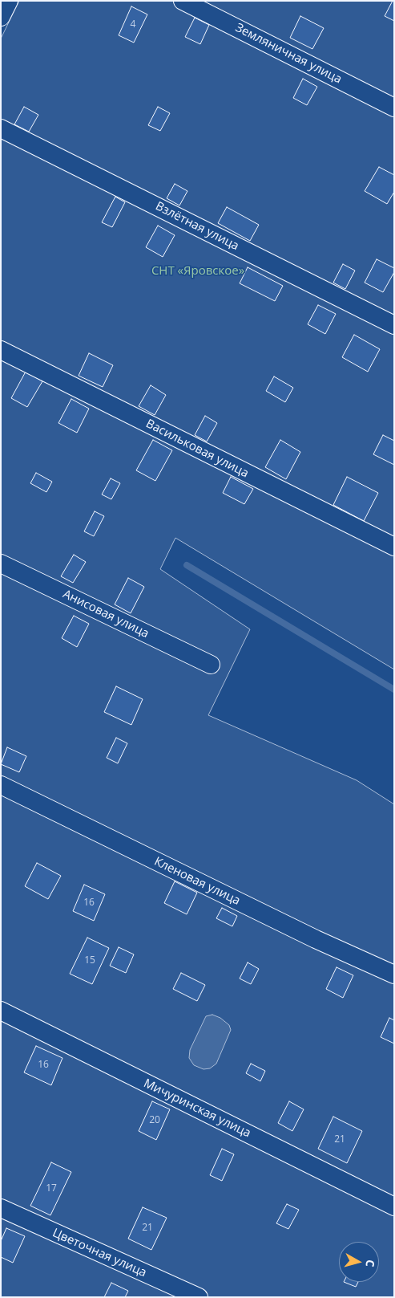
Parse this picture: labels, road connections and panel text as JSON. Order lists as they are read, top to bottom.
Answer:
{
  "streets": {
    "street": [
      "Земляничная улица",
      "Взлётная улица",
      "Васильковая улица",
      "Анисовая улица",
      "Кленовая улица",
      "Мичуринская улица",
      "Цветочная улица"
    ]
  },
  "parks": ["СНТ «Яровское»"],
  "house_numbers": [
    "4",
    "16",
    "15",
    "16",
    "20",
    "21",
    "17",
    "21"
  ],
  "north": "right"
}
